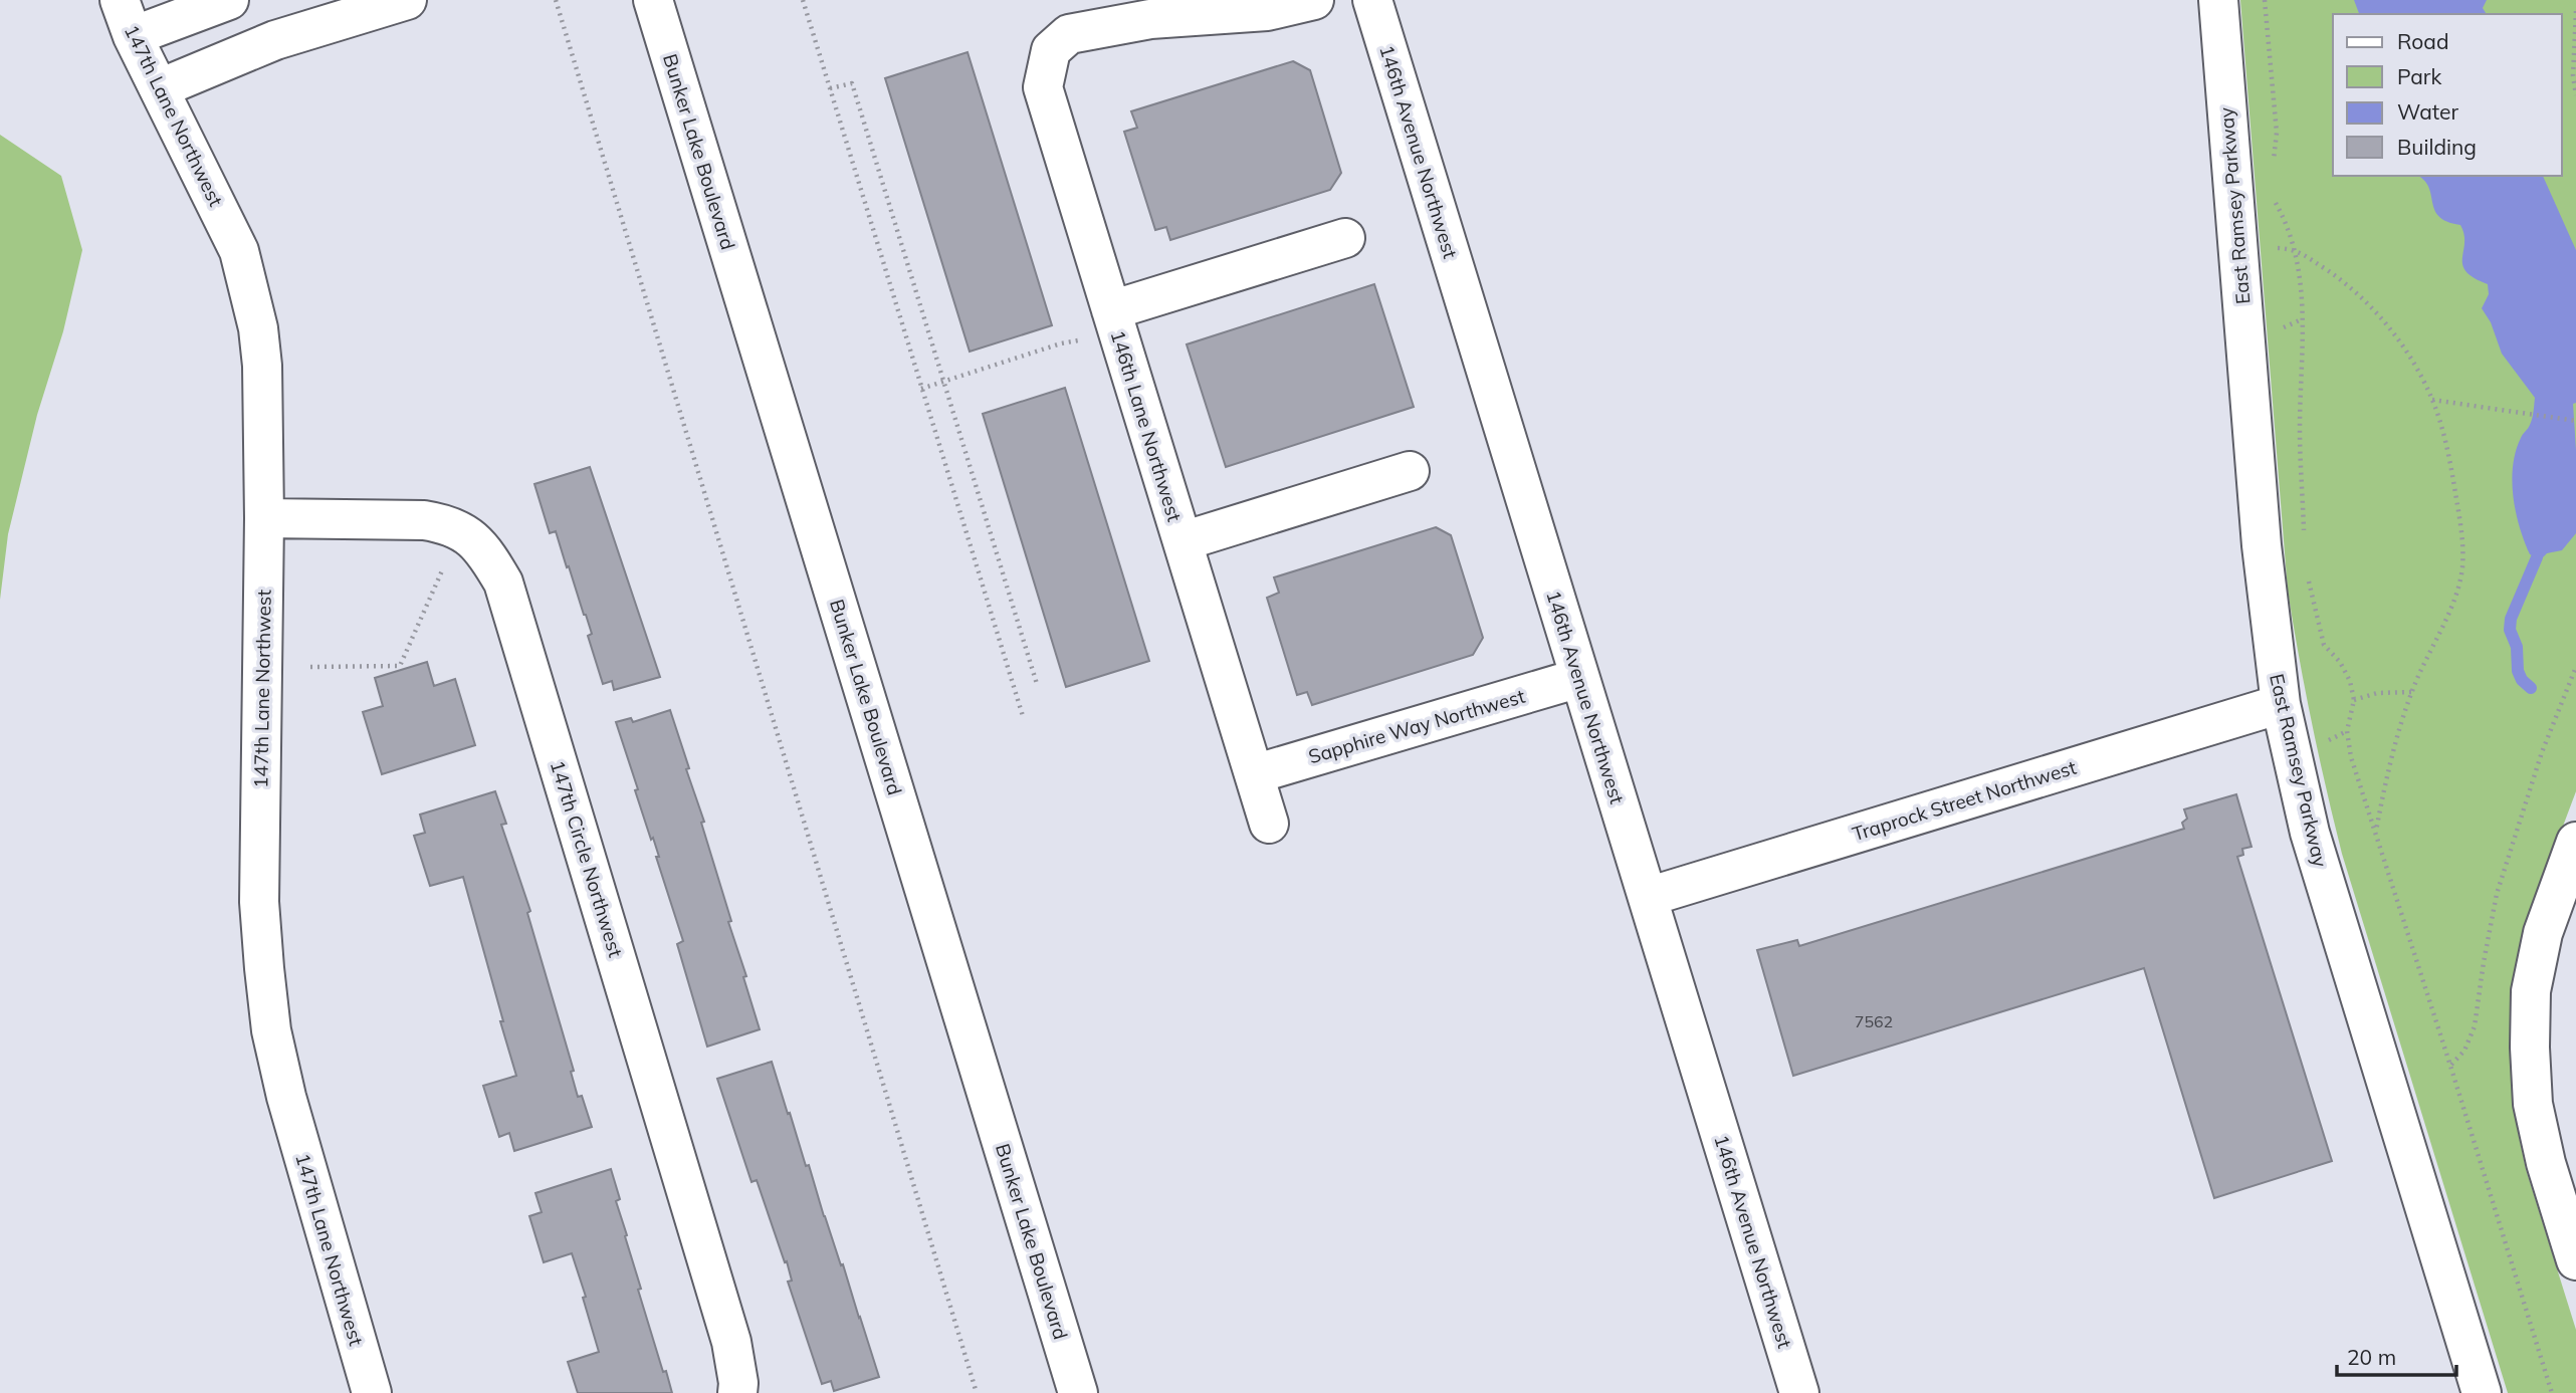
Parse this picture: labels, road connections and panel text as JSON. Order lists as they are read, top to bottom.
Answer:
{
  "streets": {
    "street": [
      "147th Lane Northwest",
      "Bunker Lake Boulevard",
      "146th Avenue Northwest",
      "East Ramsey Parkway",
      "146th Lane Northwest",
      "Sapphire Way Northwest",
      "Traprock Street Northwest",
      "147th Circle Northwest"
    ]
  },
  "crossings": [
    ["147th Lane Northwest", "147th Circle Northwest"],
    ["146th Avenue Northwest", "Sapphire Way Northwest"],
    ["146th Avenue Northwest", "Traprock Street Northwest"],
    ["East Ramsey Parkway", "Traprock Street Northwest"],
    ["146th Lane Northwest", "Sapphire Way Northwest"]
  ],
  "house_numbers": ["7562"],
  "legend": [
    "Road",
    "Park",
    "Water",
    "Building"
  ],
  "scale_bar": "20 m"
}
